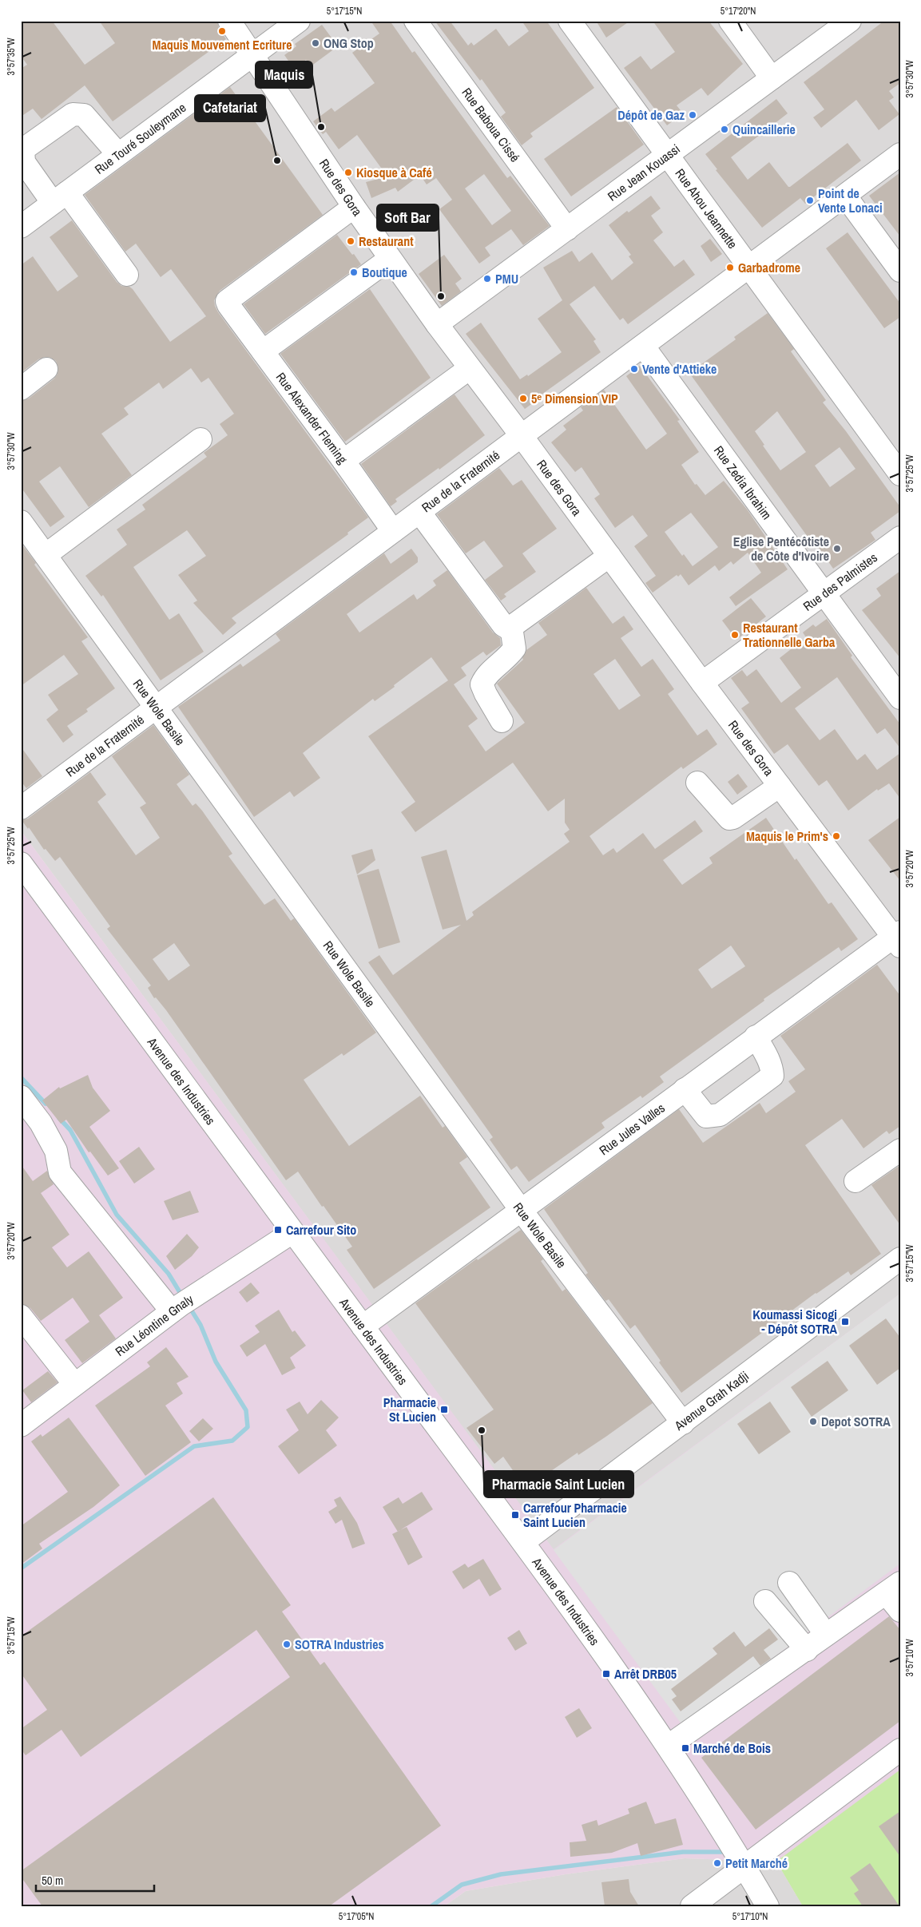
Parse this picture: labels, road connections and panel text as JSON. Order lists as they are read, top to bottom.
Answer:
{
  "streets": {
    "street": [
      "Rue Baboua Cissé",
      "Rue Touré Souleymane",
      "Rue Jean Kouassi",
      "Rue des Gora",
      "Rue Ahou Jeannette",
      "Rue Alexander Fleming",
      "Rue de la Fraternité",
      "Rue Zedia Ibrahim",
      "Rue des Palmistes",
      "Rue Wole Basile",
      "Avenue des Industries",
      "Rue Jules Valles",
      "Rue Léontine Gnaly",
      "Avenue Grah Kadji"
    ]
  },
  "crossings": [
    ["Rue Baboua Cissé", "Rue Jean Kouassi"],
    ["Rue Touré Souleymane", "Rue des Gora"],
    ["Rue Jean Kouassi", "Rue des Gora"],
    ["Rue Jean Kouassi", "Rue Ahou Jeannette"],
    ["Rue des Gora", "Rue Alexander Fleming"],
    ["Rue des Gora", "Rue de la Fraternité"],
    ["Rue des Gora", "Rue des Palmistes"],
    ["Rue des Gora", "Rue Jules Valles"],
    ["Rue Ahou Jeannette", "Rue de la Fraternité"],
    ["Rue Alexander Fleming", "Rue de la Fraternité"],
    ["Rue de la Fraternité", "Rue Zedia Ibrahim"],
    ["Rue de la Fraternité", "Rue Wole Basile"],
    ["Rue Zedia Ibrahim", "Rue des Palmistes"],
    ["Rue Wole Basile", "Rue Jules Valles"],
    ["Rue Wole Basile", "Avenue Grah Kadji"],
    ["Avenue des Industries", "Rue Jules Valles"],
    ["Avenue des Industries", "Rue Léontine Gnaly"],
    ["Avenue des Industries", "Avenue Grah Kadji"]
  ],
  "places": {
    "other": [
      "Maquis Mouvement Ecriture",
      "ONG Stop",
      "Dépôt de Gaz",
      "Maquis",
      "Quincaillerie",
      "Cafetariat",
      "Kiosque à Café",
      "Point de Vente Lonaci",
      "Restaurant",
      "Garbadrome",
      "Boutique",
      "PMU",
      "Soft Bar",
      "Vente d'Attieke",
      "5ᵉ Dimension VIP",
      "Eglise Pentécôtiste de Côte d'Ivoire",
      "Restaurant Trationnelle Garba",
      "Maquis le Prim's",
      "Depot SOTRA",
      "Pharmacie Saint Lucien",
      "SOTRA Industries",
      "Petit Marché"
    ],
    "transit": [
      "Carrefour Sito",
      "Koumassi Sicogi - Dépôt SOTRA",
      "Pharmacie St Lucien",
      "Carrefour Pharmacie Saint Lucien",
      "Arrêt DRB05",
      "Marché de Bois"
    ]
  },
  "scale_bar": "50 m",
  "coordinates": [
    "5°17'15\"N",
    "5°17'20\"N",
    "3°57'35\"W",
    "3°57'30\"W",
    "3°57'25\"W",
    "3°57'20\"W",
    "3°57'15\"W",
    "3°57'10\"W",
    "5°17'05\"N",
    "5°17'10\"N"
  ]
}
